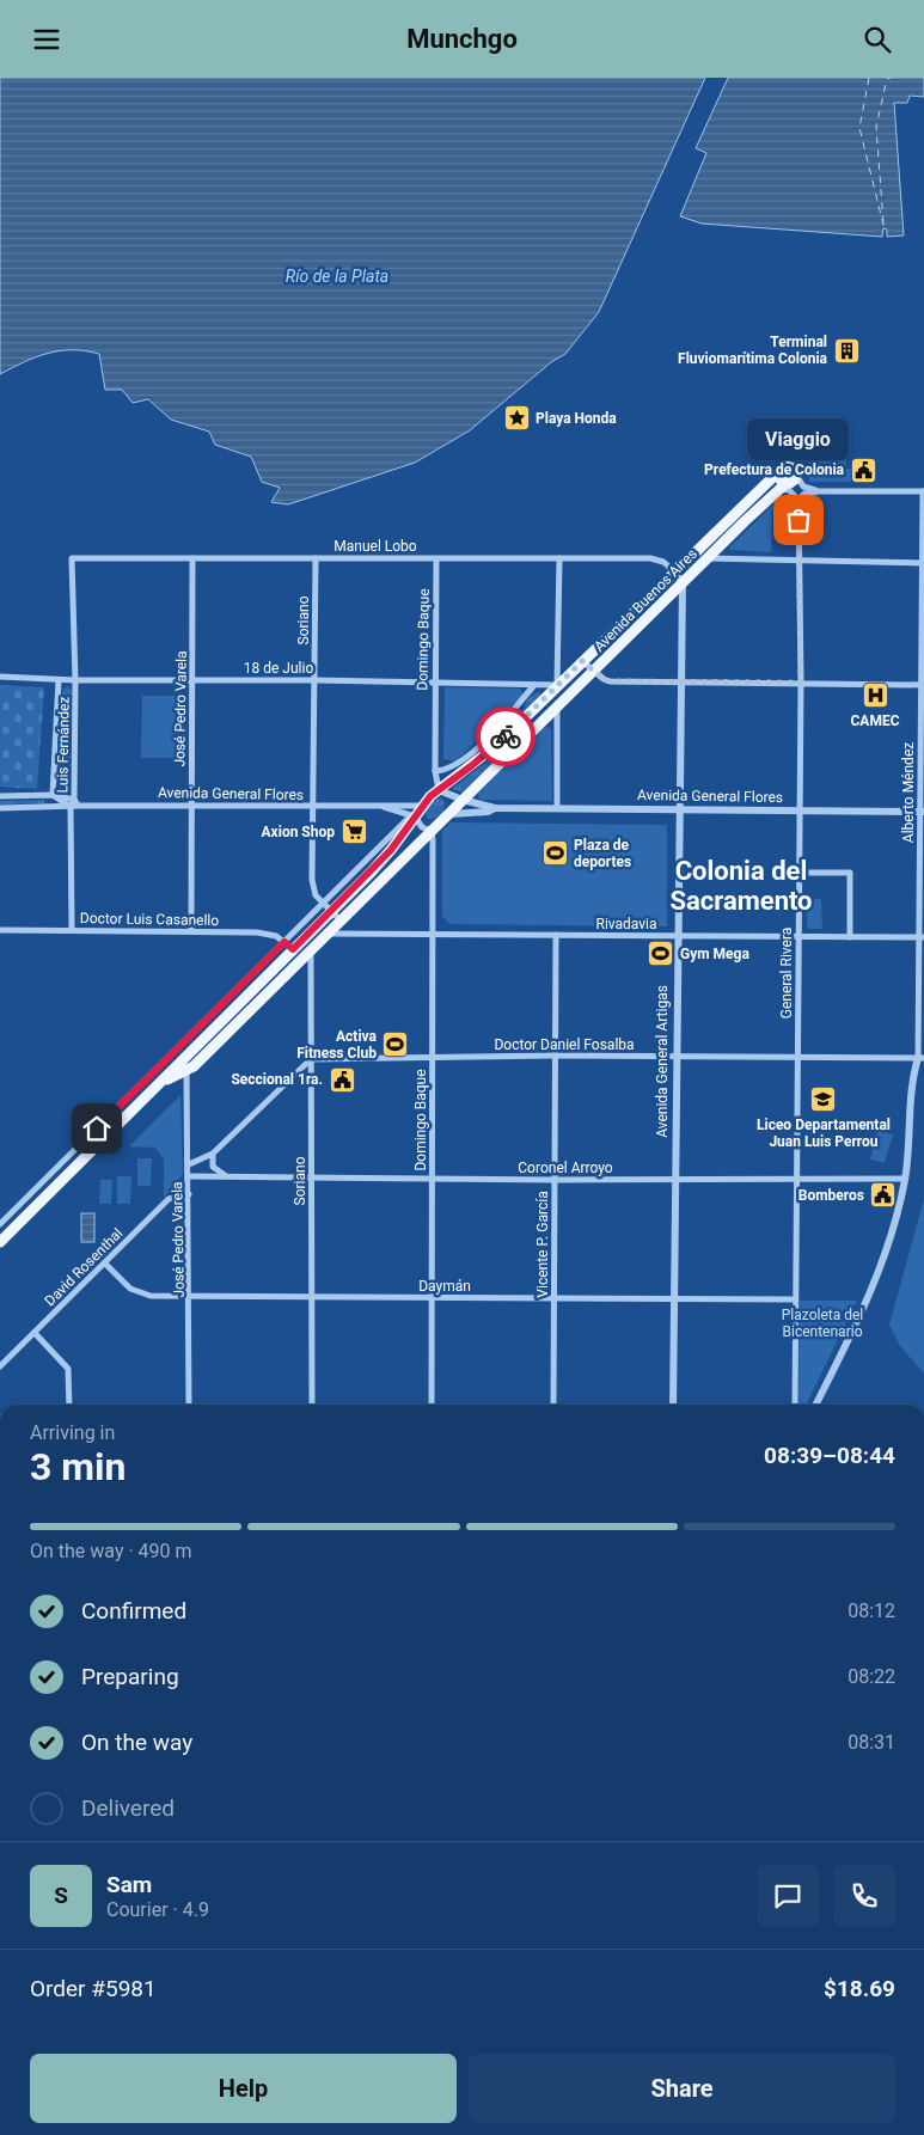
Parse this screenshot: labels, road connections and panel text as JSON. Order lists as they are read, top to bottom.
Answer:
{
  "streets": {
    "main road": ["Avenida Buenos Aires"],
    "street": [
      "Manuel Lobo",
      "Soriano",
      "Domingo Baque",
      "18 de Julio",
      "José Pedro Varela",
      "Luis Fernández",
      "Alberto Méndez",
      "Avenida General Flores",
      "Doctor Luis Casanello",
      "Rivadavia",
      "General Rivera",
      "Doctor Daniel Fosalba",
      "Avenida General Artigas",
      "Coronel Arroyo",
      "Vicente P. García",
      "David Rosenthal",
      "Daymán"
    ]
  },
  "crossings": [
    ["Manuel Lobo", "Avenida Buenos Aires"],
    ["Manuel Lobo", "Soriano"],
    ["Manuel Lobo", "Domingo Baque"],
    ["Manuel Lobo", "José Pedro Varela"],
    ["Manuel Lobo", "Luis Fernández"],
    ["Avenida Buenos Aires", "Soriano"],
    ["Avenida Buenos Aires", "Domingo Baque"],
    ["Avenida Buenos Aires", "18 de Julio"],
    ["Avenida Buenos Aires", "José Pedro Varela"],
    ["Avenida Buenos Aires", "Avenida General Flores"],
    ["Avenida Buenos Aires", "Rivadavia"],
    ["Avenida Buenos Aires", "Avenida General Artigas"],
    ["Soriano", "18 de Julio"],
    ["Soriano", "Avenida General Flores"],
    ["Soriano", "Doctor Daniel Fosalba"],
    ["Soriano", "Coronel Arroyo"],
    ["Soriano", "Daymán"],
    ["Domingo Baque", "18 de Julio"],
    ["Domingo Baque", "Avenida General Flores"],
    ["Domingo Baque", "Rivadavia"],
    ["Domingo Baque", "Doctor Daniel Fosalba"],
    ["Domingo Baque", "Coronel Arroyo"],
    ["Domingo Baque", "Daymán"],
    ["18 de Julio", "José Pedro Varela"],
    ["18 de Julio", "Luis Fernández"],
    ["José Pedro Varela", "Avenida General Flores"],
    ["José Pedro Varela", "Doctor Luis Casanello"],
    ["José Pedro Varela", "Coronel Arroyo"],
    ["José Pedro Varela", "David Rosenthal"],
    ["José Pedro Varela", "Daymán"],
    ["Luis Fernández", "Avenida General Flores"],
    ["Luis Fernández", "Doctor Luis Casanello"],
    ["Alberto Méndez", "Avenida General Flores"],
    ["Alberto Méndez", "Rivadavia"],
    ["Alberto Méndez", "Doctor Daniel Fosalba"],
    ["Avenida General Flores", "General Rivera"],
    ["Avenida General Flores", "Avenida General Artigas"],
    ["Rivadavia", "General Rivera"],
    ["Rivadavia", "Avenida General Artigas"],
    ["Rivadavia", "Vicente P. García"],
    ["General Rivera", "Doctor Daniel Fosalba"],
    ["General Rivera", "Coronel Arroyo"],
    ["General Rivera", "Daymán"],
    ["Doctor Daniel Fosalba", "Avenida General Artigas"],
    ["Doctor Daniel Fosalba", "Vicente P. García"],
    ["Avenida General Artigas", "Coronel Arroyo"],
    ["Avenida General Artigas", "Daymán"],
    ["Coronel Arroyo", "Vicente P. García"],
    ["Vicente P. García", "Daymán"],
    ["David Rosenthal", "Daymán"]
  ],
  "districts": ["Colonia del Sacramento"],
  "water": ["Río de la Plata"],
  "parks": ["Plazoleta del Bicentenario"],
  "places": {
    "building": ["Terminal Fluviomarítima Colonia"],
    "place": ["Playa Honda"],
    "public building": ["Prefectura de Colonia", "Seccional 1ra.", "Bomberos"],
    "other": ["Viaggio"],
    "hospital": ["CAMEC"],
    "supermarket": ["Axion Shop"],
    "sports": ["Plaza de deportes", "Gym Mega", "Activa Fitness Club"],
    "school or university": ["Liceo Departamental Juan Luis Perrou"]
  },
  "page": {
    "header": "Munchgo",
    "bubble": "Viaggio",
    "heading": ["3 min", "Arriving in", "08:39–08:44"],
    "panel": [
      "Sam",
      "Courier · 4.9",
      "Order #5981",
      "$18.69"
    ],
    "bar": "On the way · 490 m",
    "list": [
      ["Confirmed", "08:12"],
      ["Preparing", "08:22"],
      ["On the way", "08:31"],
      "Delivered"
    ],
    "round": "S",
    "buttons": ["Help", "Share"]
  }
}
